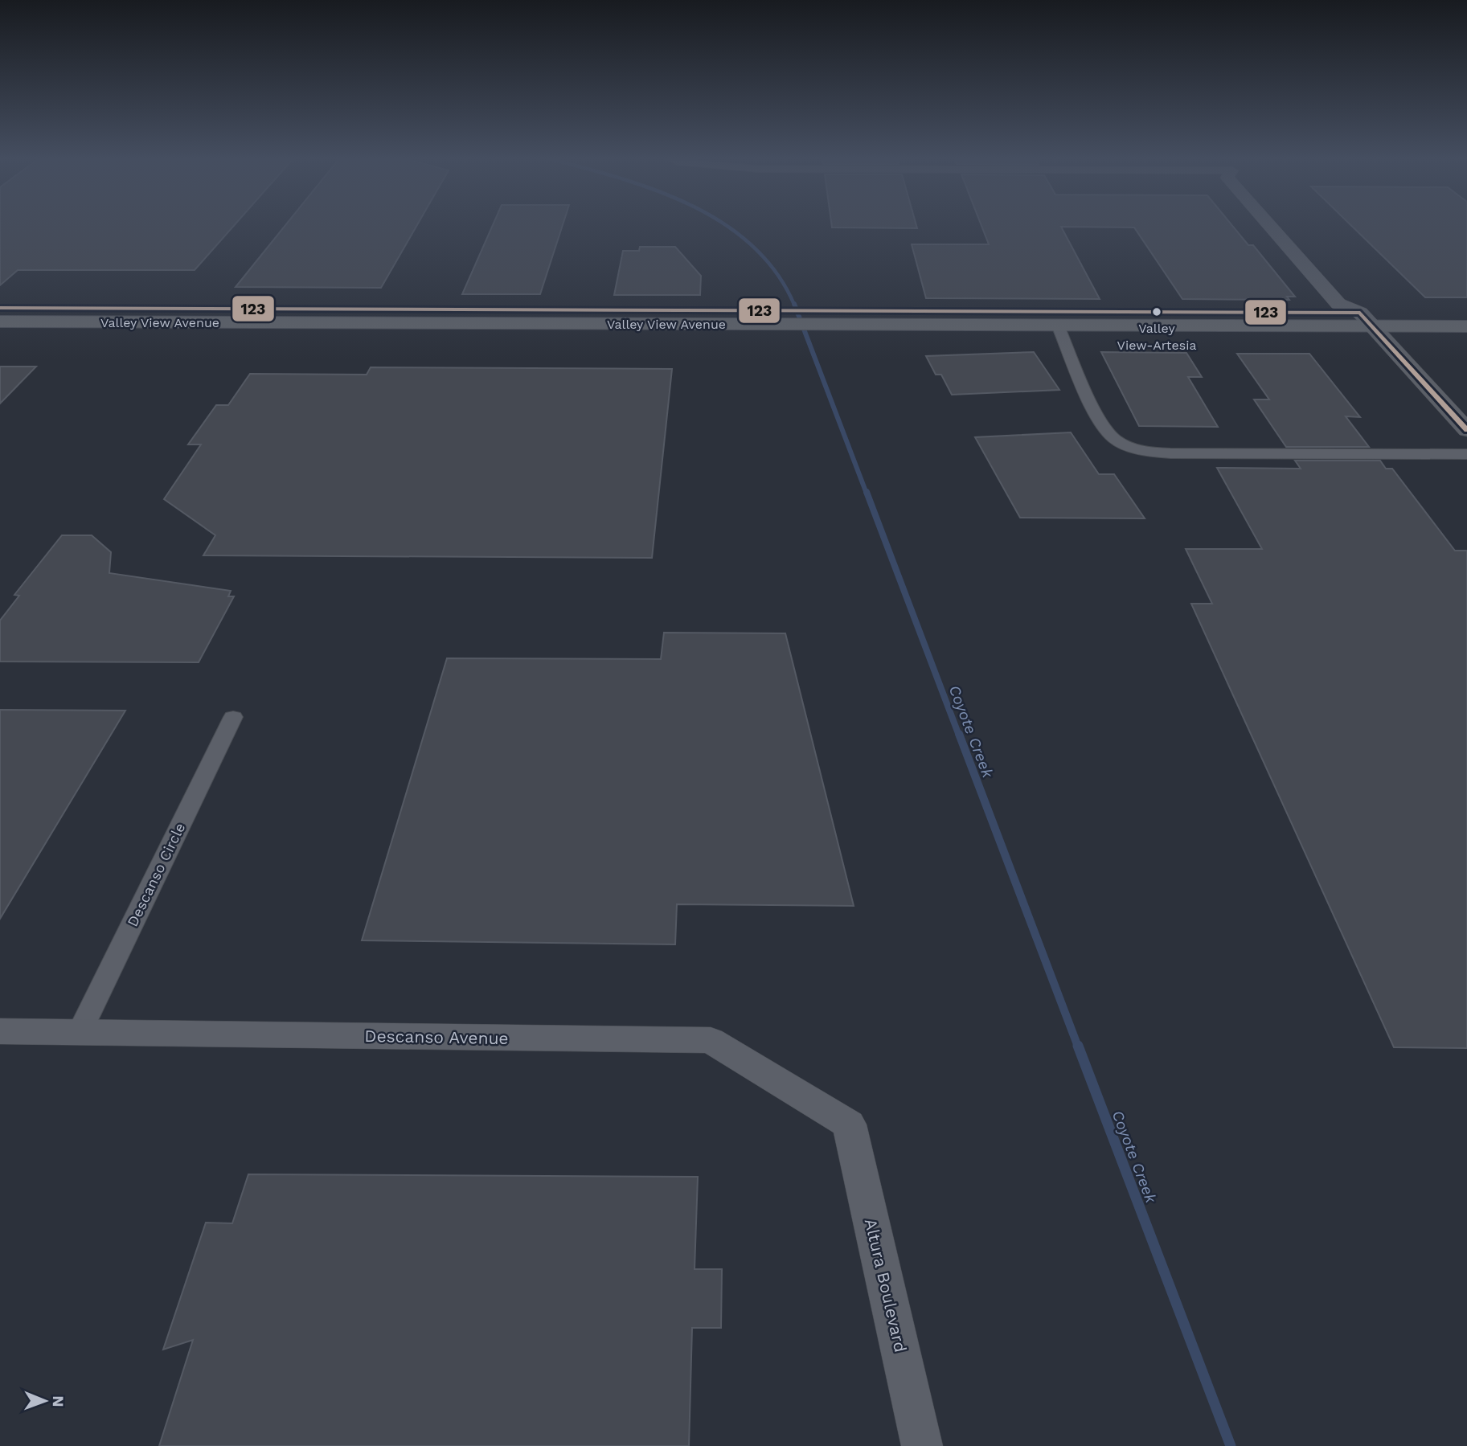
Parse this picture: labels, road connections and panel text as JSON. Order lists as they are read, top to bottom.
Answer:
{
  "streets": {
    "main road": ["Valley View Avenue"],
    "street": ["Descanso Circle", "Descanso Avenue", "Altura Boulevard"]
  },
  "crossings": [
    ["Descanso Circle", "Descanso Avenue"],
    ["Descanso Avenue", "Altura Boulevard"]
  ],
  "water": ["Coyote Creek"],
  "places": ["Valley View-Artesia"],
  "lines": ["transit line 123"],
  "north": "right"
}
